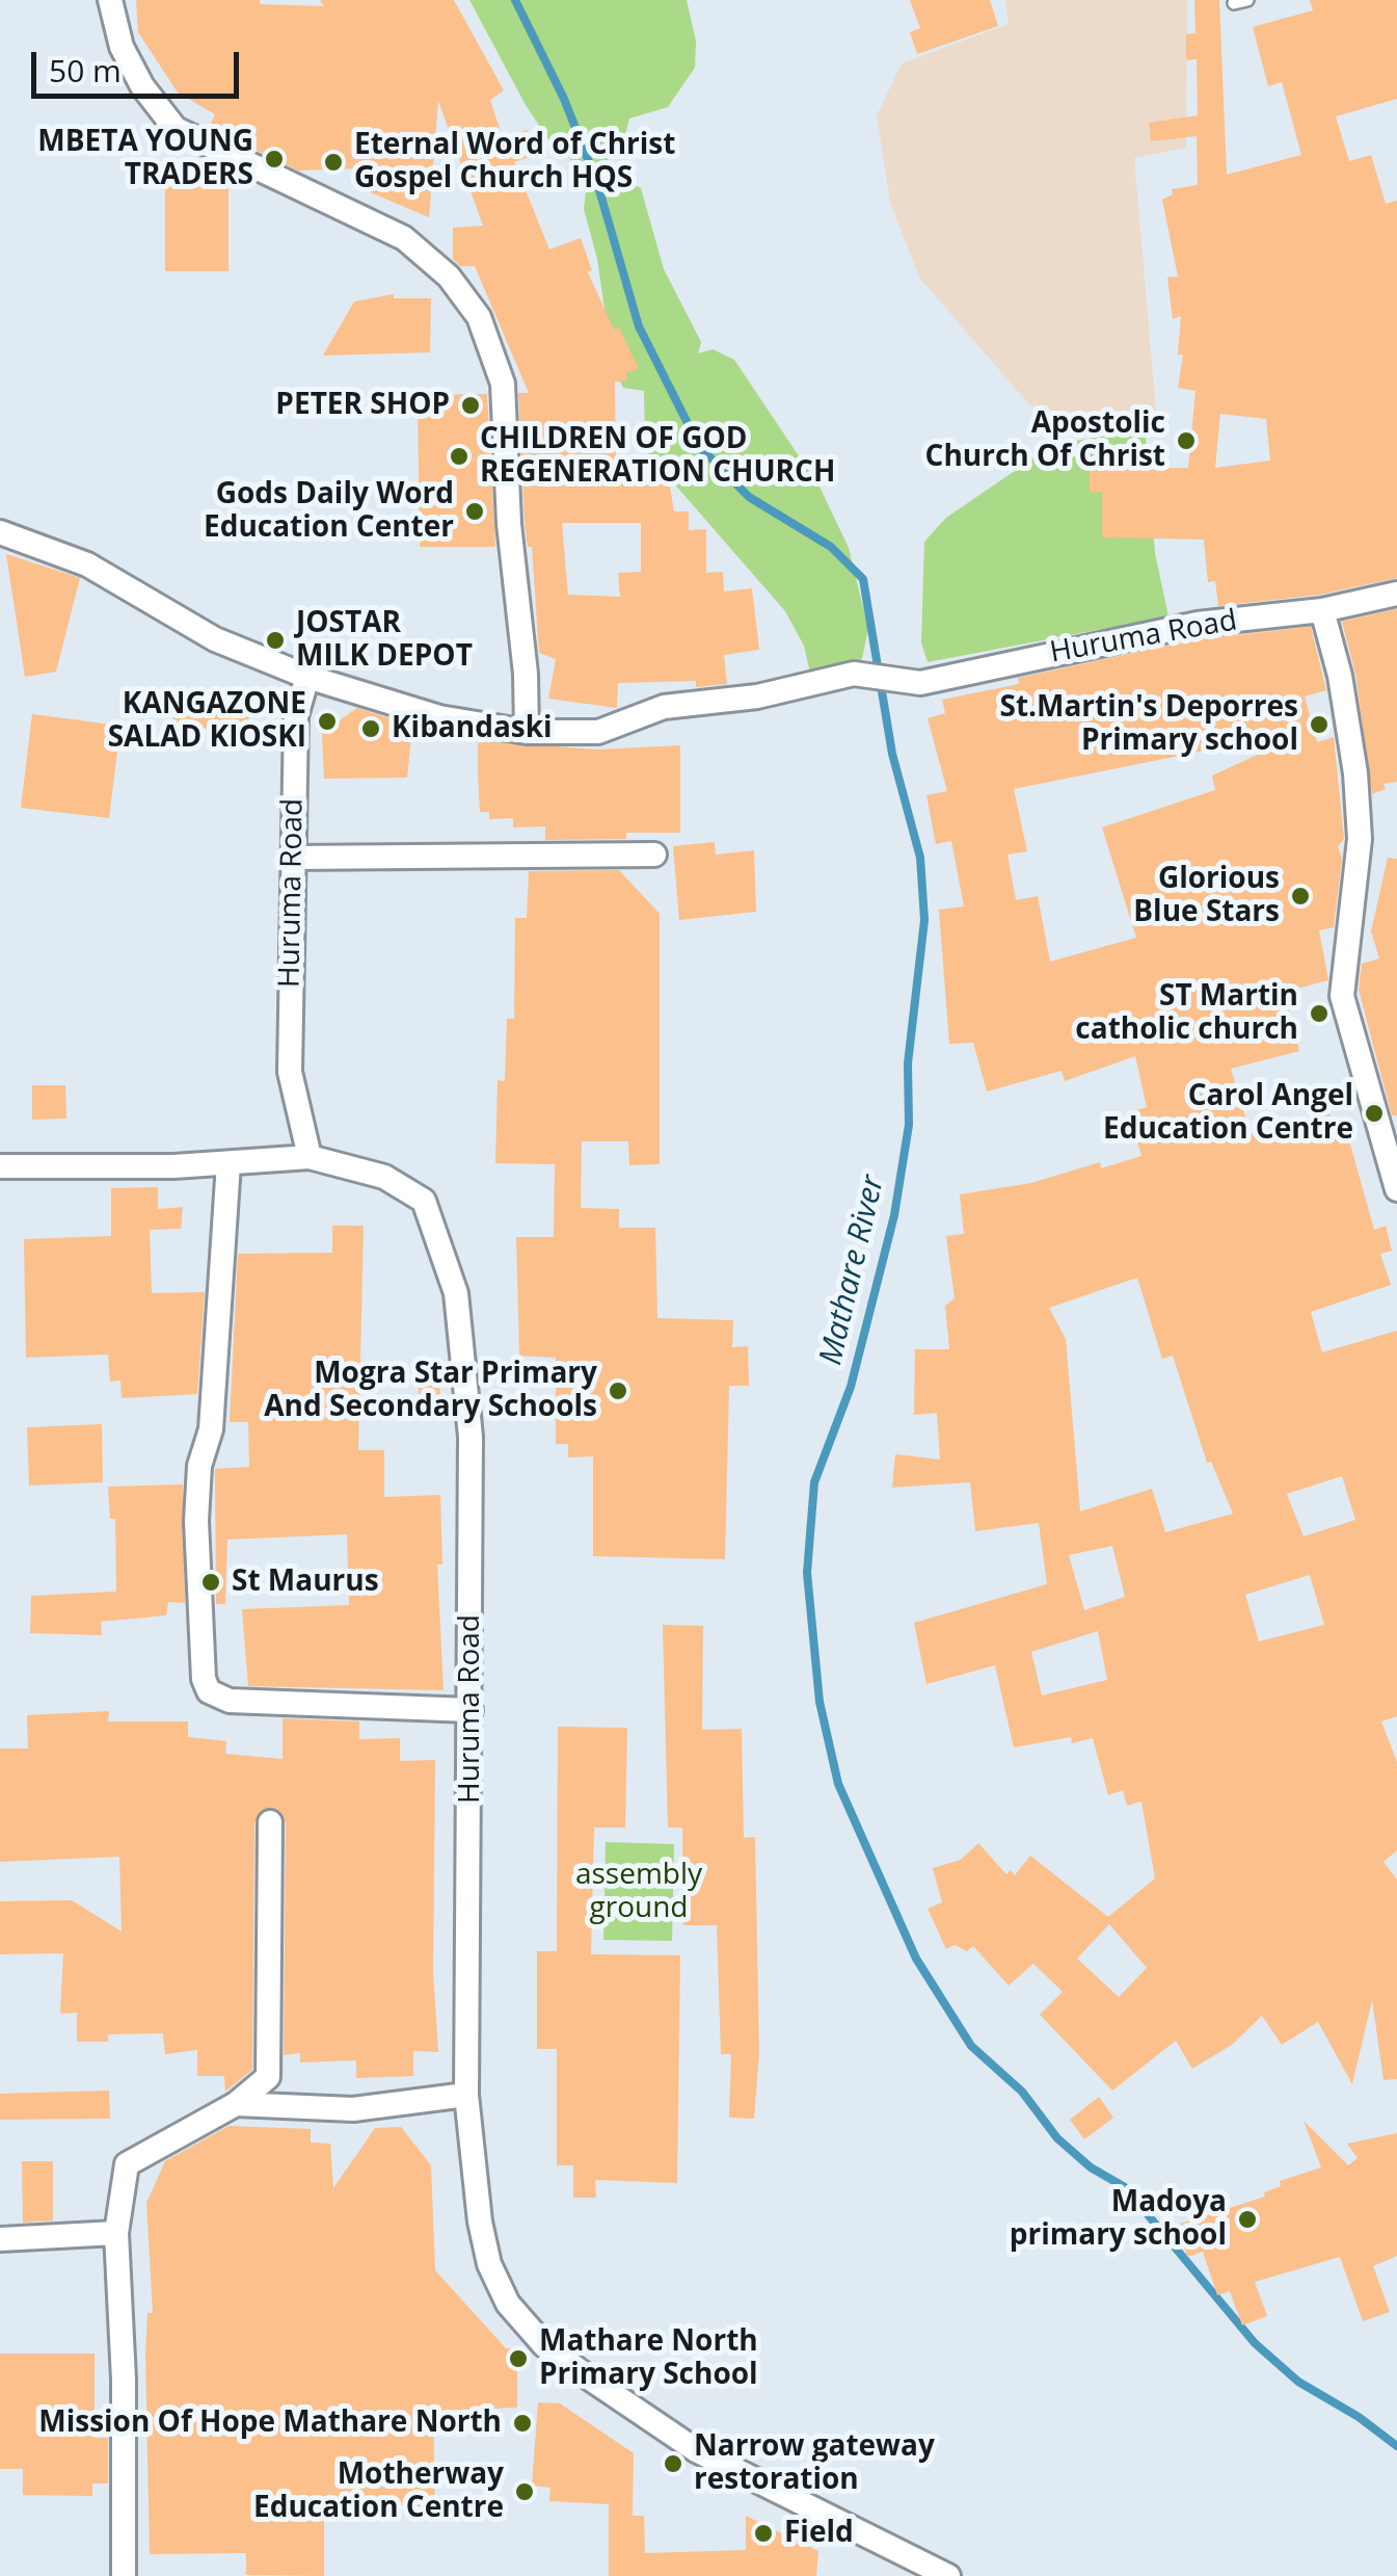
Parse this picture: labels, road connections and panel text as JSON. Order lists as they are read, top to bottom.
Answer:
{
  "streets": {
    "street": ["Huruma Road"]
  },
  "water": ["Mathare River"],
  "parks": ["assembly ground"],
  "places": [
    "MBETA YOUNG TRADERS",
    "Eternal Word of Christ Gospel Church HQS",
    "PETER SHOP",
    "Apostolic Church Of Christ",
    "CHILDREN OF GOD REGENERATION CHURCH",
    "Gods Daily Word Education Center",
    "JOSTAR MILK DEPOT",
    "KANGAZONE SALAD KIOSKI",
    "St.Martin's Deporres Primary school",
    "Kibandaski",
    "Glorious Blue Stars",
    "ST Martin catholic church",
    "Carol Angel Education Centre",
    "Mogra Star Primary And Secondary Schools",
    "St Maurus",
    "Madoya primary school",
    "Mathare North Primary School",
    "Mission Of Hope Mathare North",
    "Narrow gateway restoration",
    "Motherway Education Centre",
    "Field"
  ],
  "scale_bar": "50 m"
}
